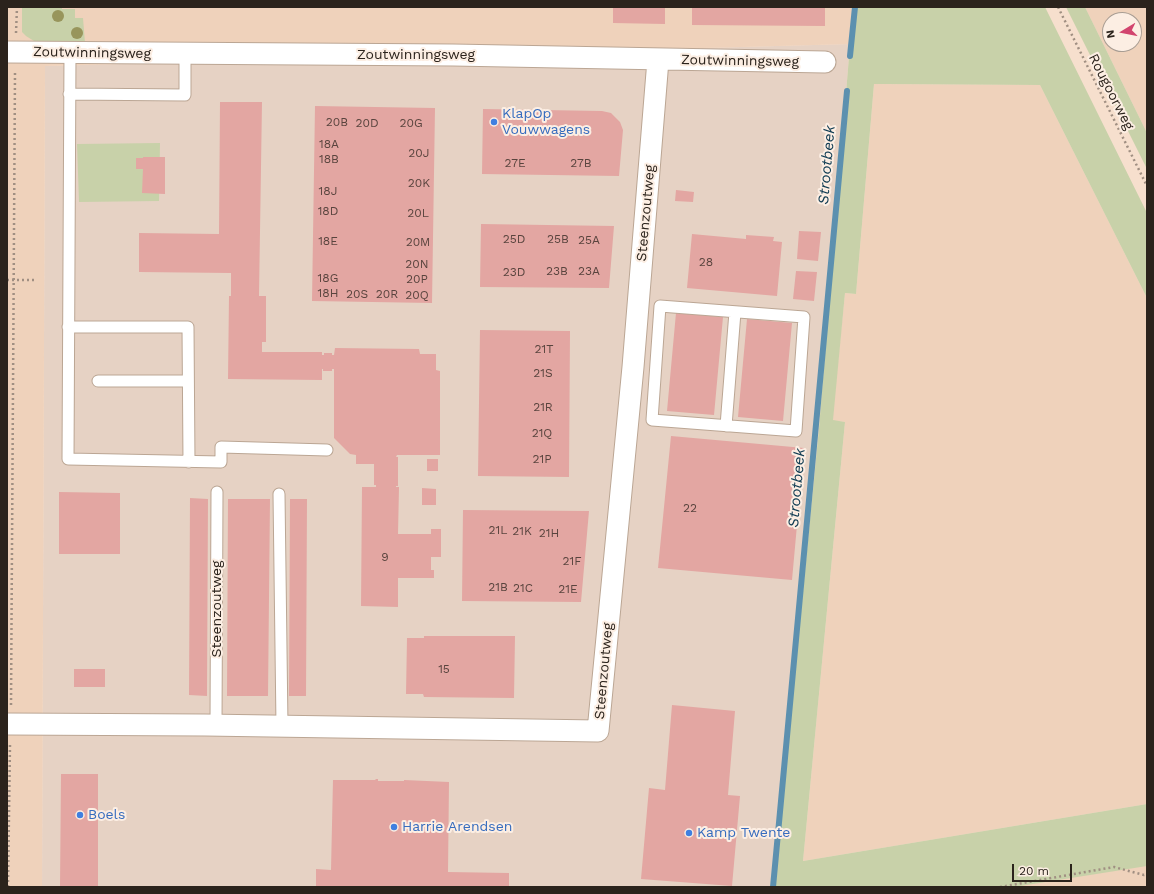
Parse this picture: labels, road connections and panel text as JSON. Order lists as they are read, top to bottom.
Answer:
{
  "streets": {
    "street": ["Zoutwinningsweg", "Steenzoutweg"],
    "path": ["Rougoorweg"]
  },
  "crossings": [
    ["Zoutwinningsweg", "Steenzoutweg"]
  ],
  "water": ["Strootbeek"],
  "places": [
    "KlapOp Vouwwagens",
    "Boels",
    "Harrie Arendsen",
    "Kamp Twente"
  ],
  "house_numbers": [
    "20B",
    "20D",
    "20G",
    "18A",
    "20J",
    "18B",
    "27E",
    "27B",
    "20K",
    "18J",
    "18D",
    "20L",
    "25D",
    "25B",
    "25A",
    "18E",
    "20M",
    "28",
    "20N",
    "23B",
    "23A",
    "23D",
    "18G",
    "20P",
    "18H",
    "20S",
    "20R",
    "20Q",
    "21T",
    "21S",
    "21R",
    "21Q",
    "21P",
    "22",
    "21L",
    "21K",
    "21H",
    "9",
    "21F",
    "21B",
    "21C",
    "21E",
    "15"
  ],
  "scale_bar": "20 m",
  "north": "left"
}
